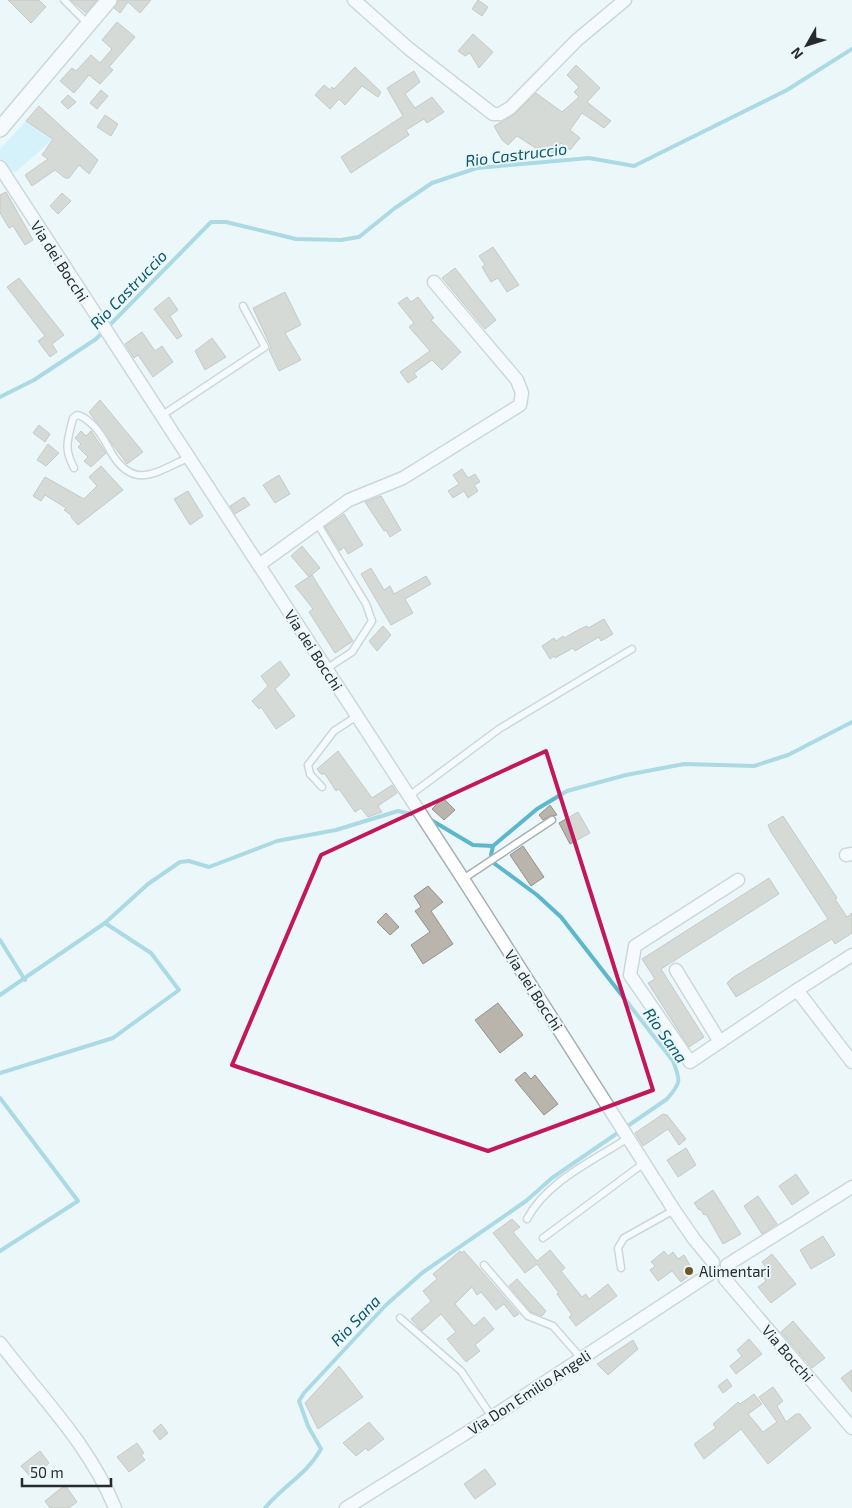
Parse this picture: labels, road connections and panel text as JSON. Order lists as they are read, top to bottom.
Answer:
{
  "streets": {
    "street": ["Via dei Bocchi", "Via Bocchi", "Via Don Emilio Angeli"]
  },
  "crossings": [
    ["Via Bocchi", "Via Don Emilio Angeli"]
  ],
  "water": ["Rio Castruccio", "Rio Sana"],
  "places": ["Alimentari"],
  "scale_bar": "50 m",
  "north": "bottom left"
}
